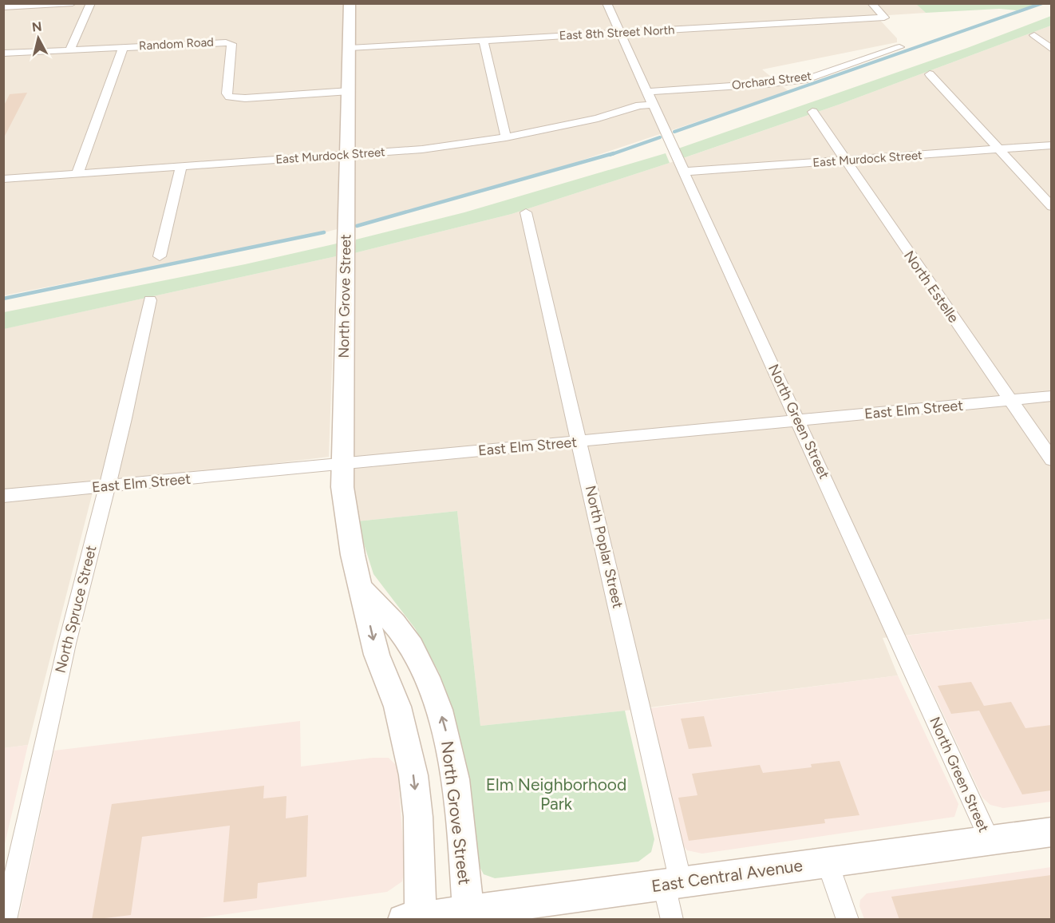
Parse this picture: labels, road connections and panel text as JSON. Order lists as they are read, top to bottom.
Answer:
{
  "streets": {
    "street": [
      "East 8th Street North",
      "Random Road",
      "Orchard Street",
      "East Murdock Street",
      "North Estelle",
      "North Grove Street",
      "East Elm Street",
      "North Green Street",
      "North Poplar Street",
      "North Spruce Street",
      "East Central Avenue"
    ]
  },
  "crossings": [
    ["East 8th Street North", "North Grove Street"],
    ["East 8th Street North", "North Green Street"],
    ["Random Road", "North Grove Street"],
    ["Orchard Street", "North Green Street"],
    ["East Murdock Street", "North Estelle"],
    ["East Murdock Street", "North Grove Street"],
    ["East Murdock Street", "North Green Street"],
    ["North Estelle", "East Elm Street"],
    ["North Grove Street", "East Elm Street"],
    ["North Grove Street", "East Central Avenue"],
    ["East Elm Street", "North Green Street"],
    ["East Elm Street", "North Poplar Street"],
    ["East Elm Street", "North Spruce Street"],
    ["North Green Street", "East Central Avenue"],
    ["North Poplar Street", "East Central Avenue"]
  ],
  "parks": ["Elm Neighborhood Park"],
  "north": "top"
}
